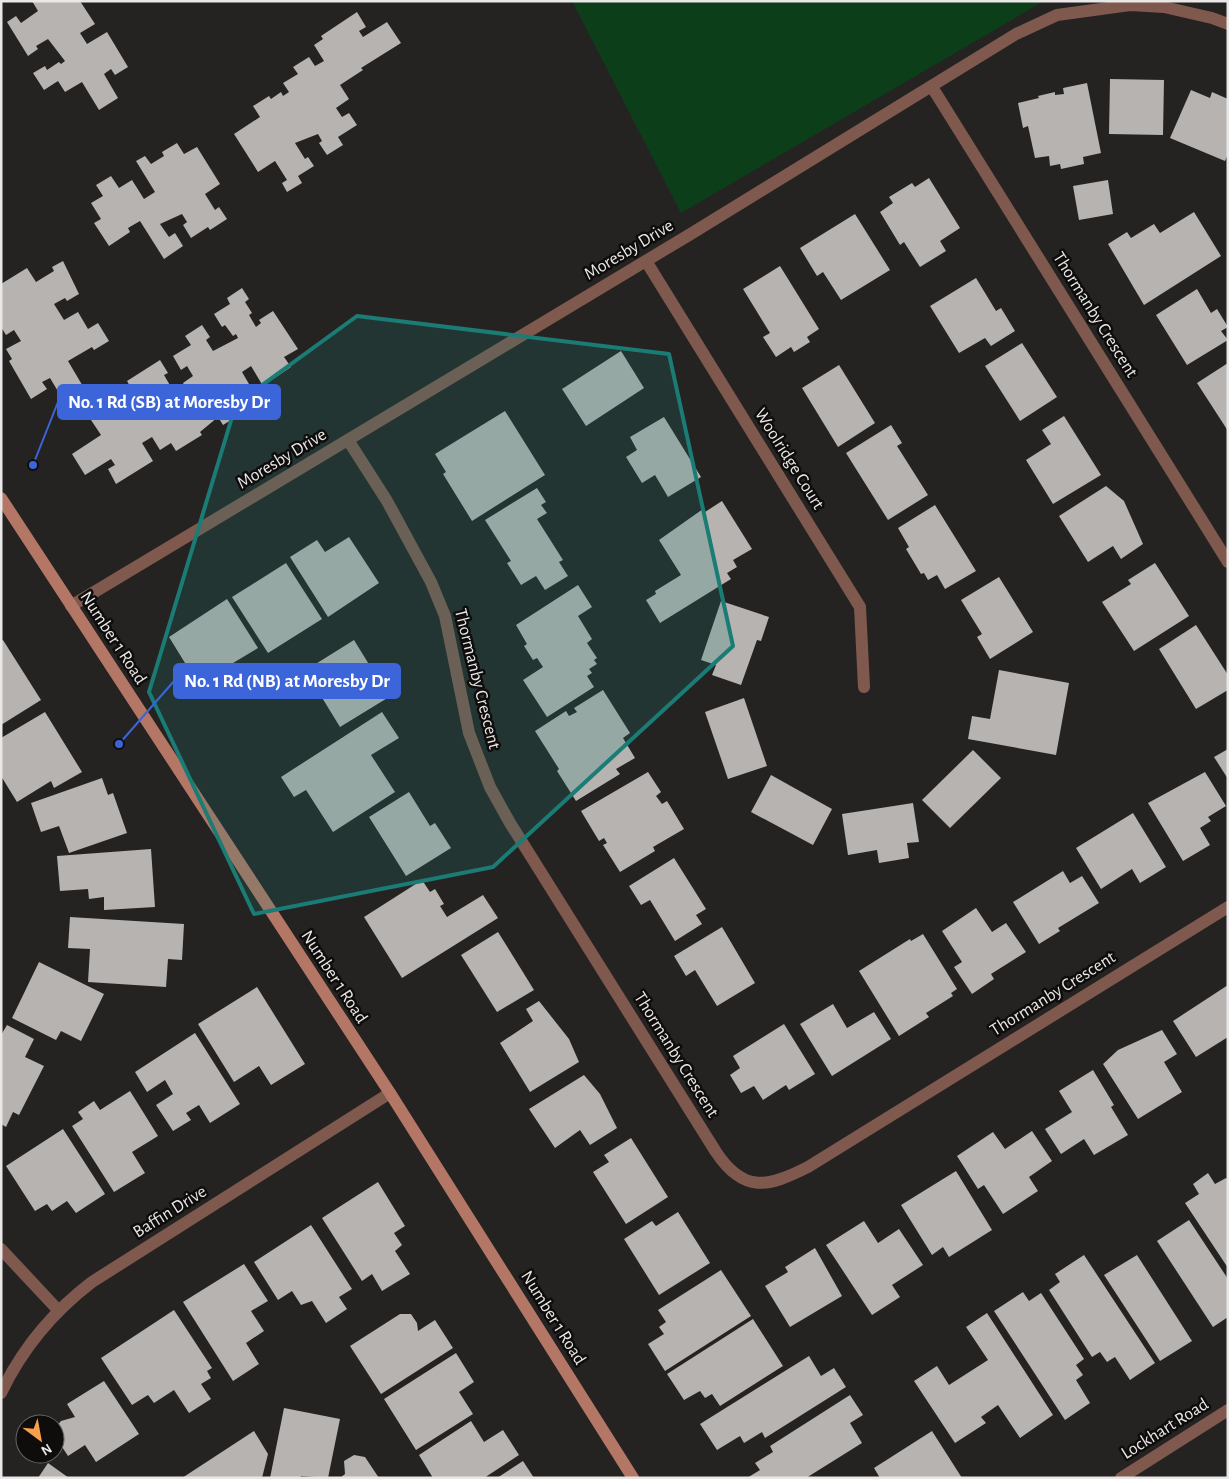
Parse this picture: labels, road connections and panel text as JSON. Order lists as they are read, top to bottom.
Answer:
{
  "streets": {
    "main road": ["Number 1 Road"],
    "street": [
      "Moresby Drive",
      "Thormanby Crescent",
      "Woolridge Court",
      "Baffin Drive",
      "Lockhart Road"
    ]
  },
  "crossings": [
    ["Moresby Drive", "Thormanby Crescent"],
    ["Moresby Drive", "Woolridge Court"],
    ["Moresby Drive", "Number 1 Road"],
    ["Number 1 Road", "Baffin Drive"]
  ],
  "places": ["No. 1 Rd (SB) at Moresby Dr", "No. 1 Rd (NB) at Moresby Dr"],
  "north": "bottom right"
}
